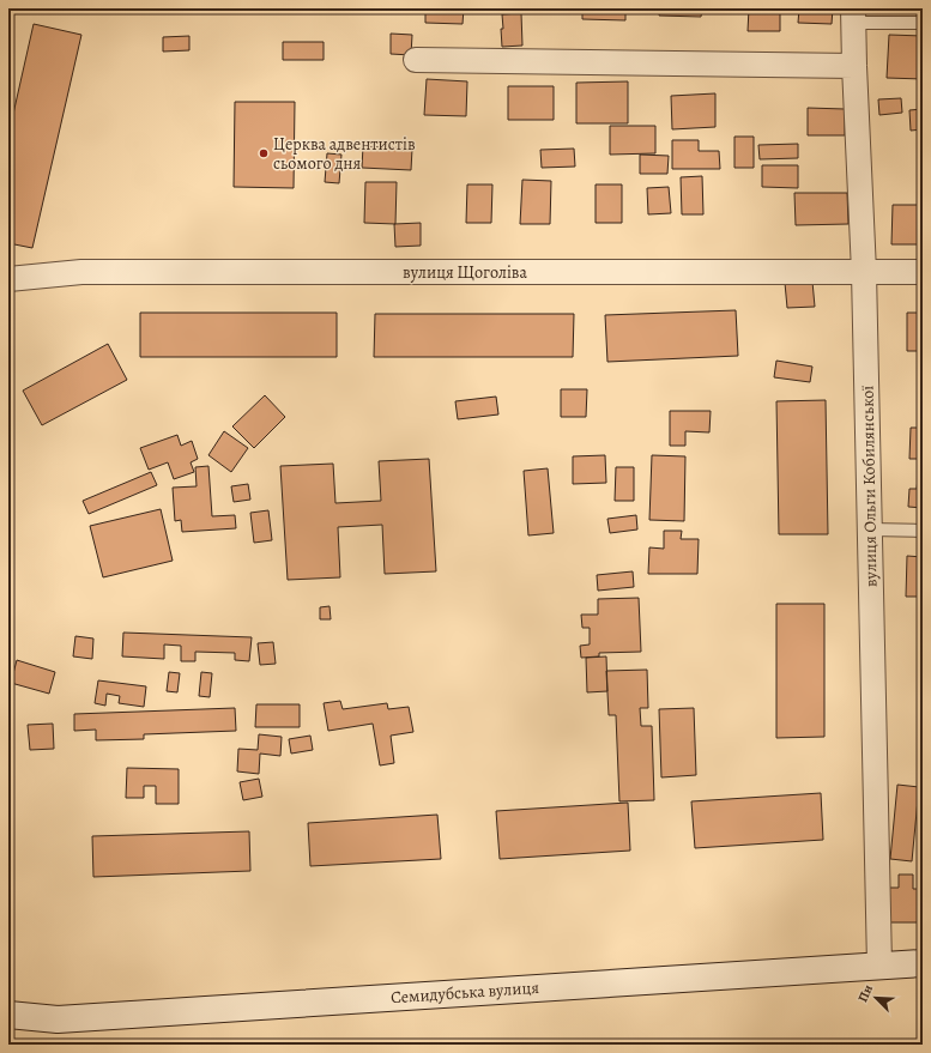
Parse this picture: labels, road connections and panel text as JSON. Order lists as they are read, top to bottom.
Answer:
{
  "streets": {
    "street": ["вулиця Щоголіва", "вулиця Ольги Кобилянської", "Семидубська вулиця"]
  },
  "crossings": [
    ["вулиця Щоголіва", "вулиця Ольги Кобилянської"],
    ["вулиця Ольги Кобилянської", "Семидубська вулиця"]
  ],
  "places": ["Церква адвентистів сьомого дня"],
  "north": "top left"
}
